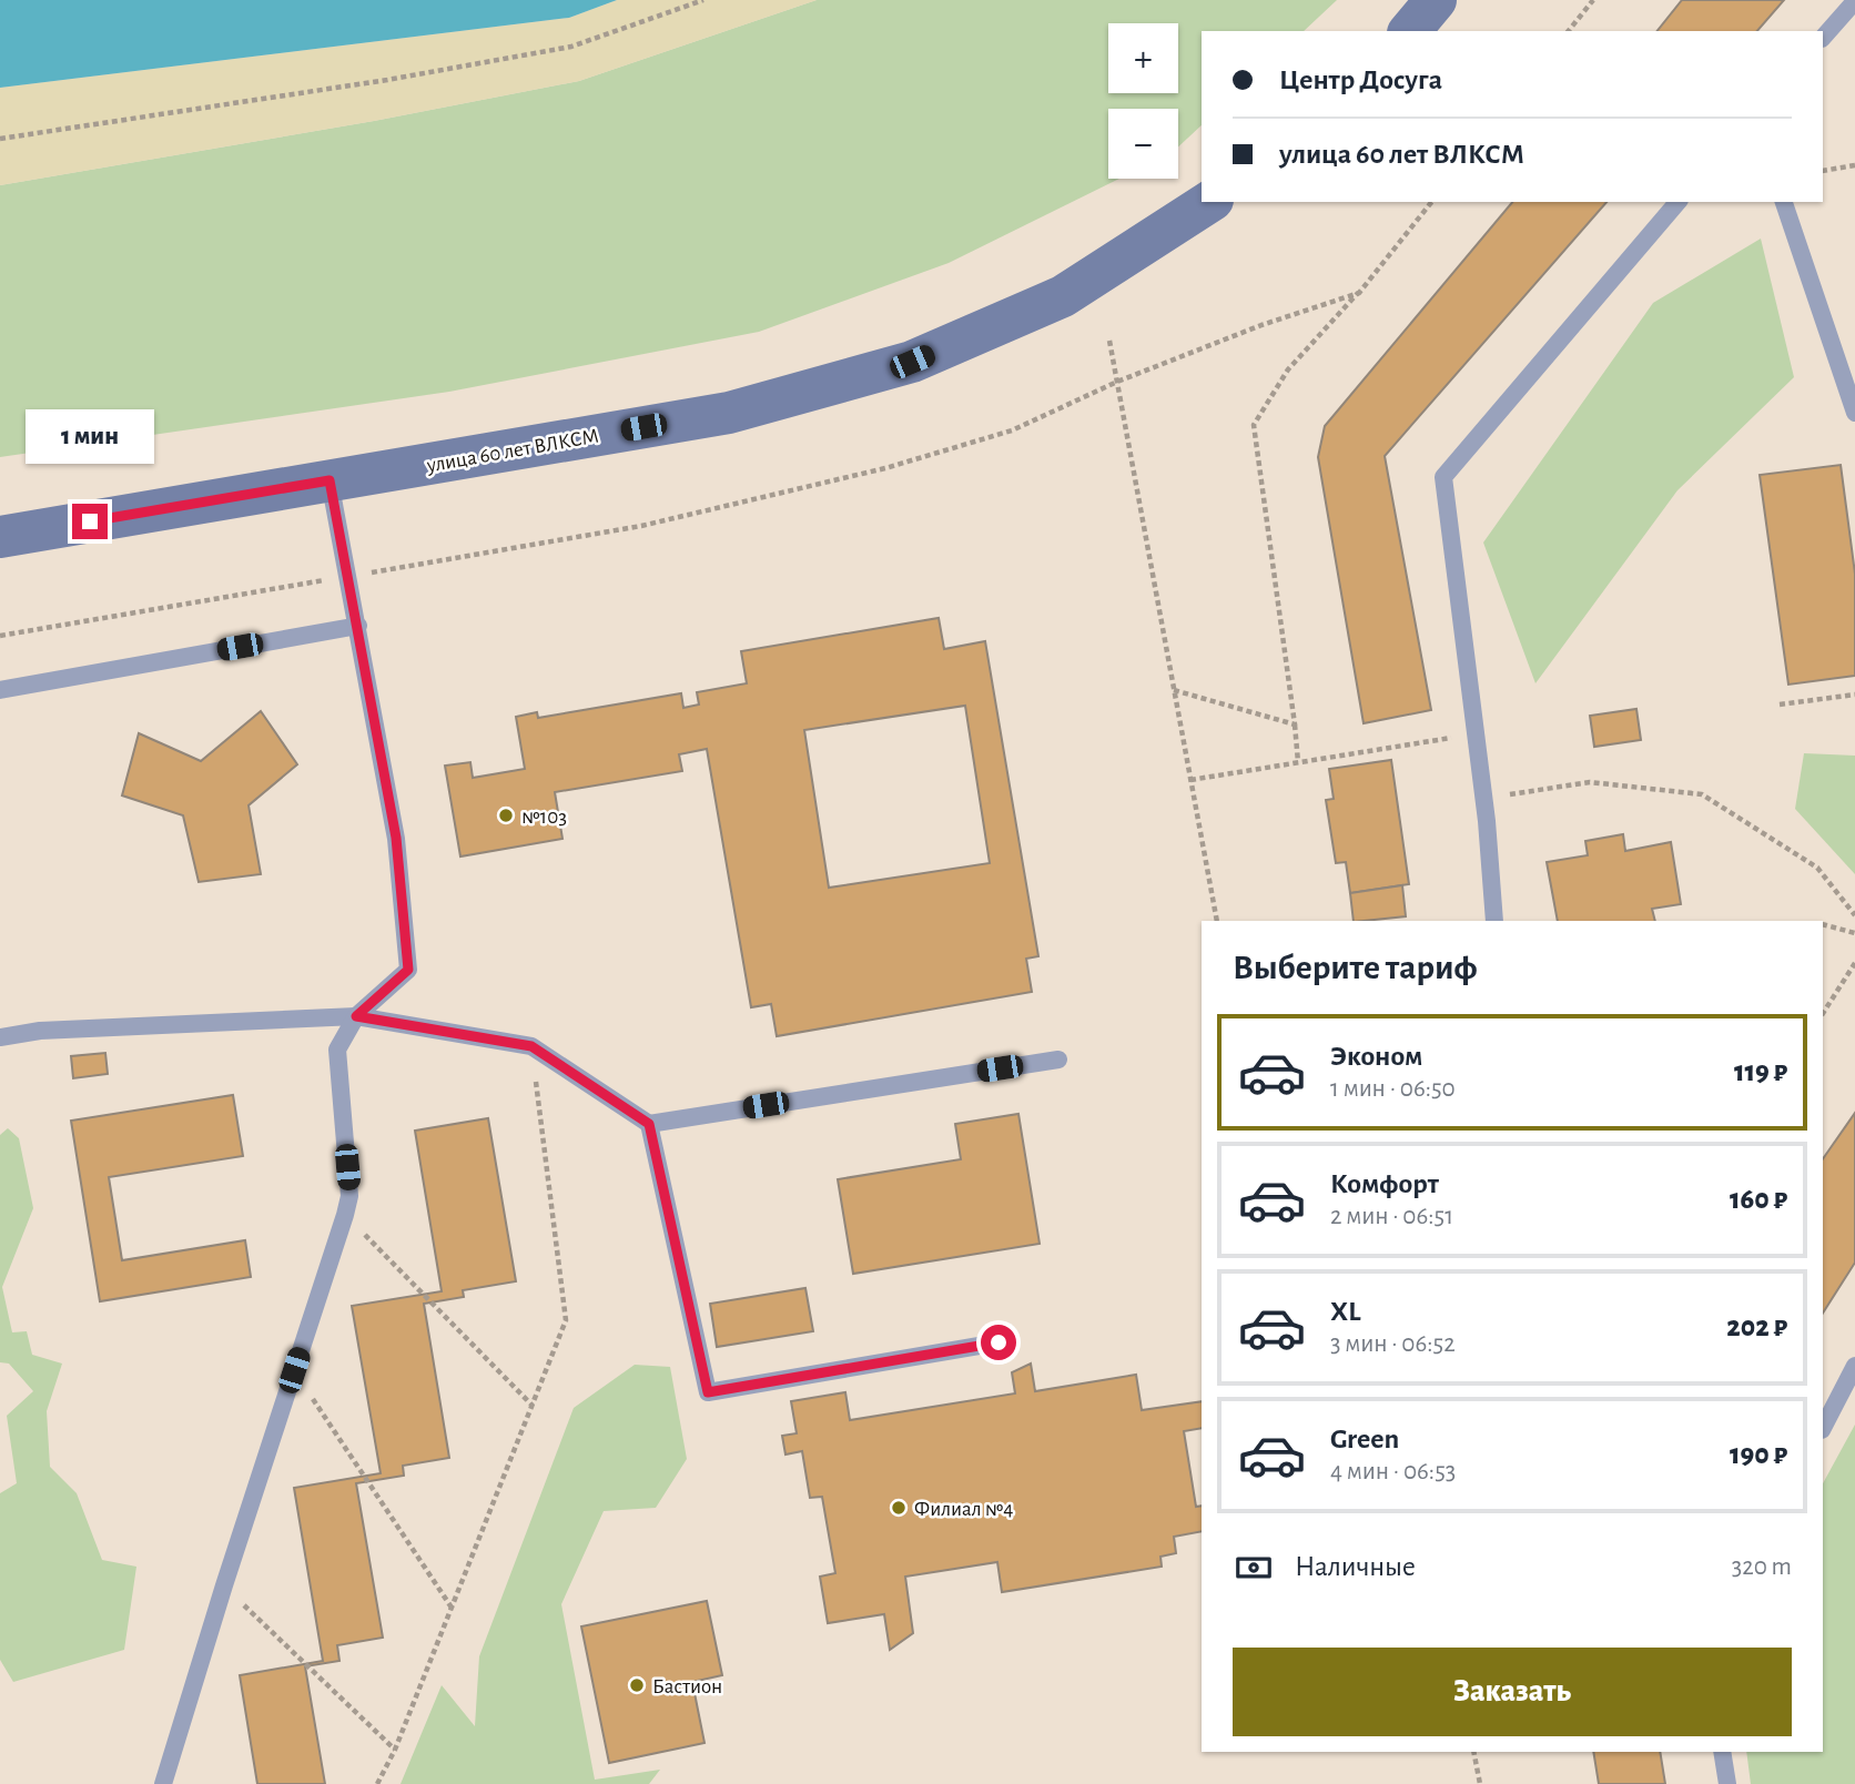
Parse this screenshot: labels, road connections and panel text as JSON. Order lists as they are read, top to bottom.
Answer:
{
  "streets": {
    "street": ["улица 60 лет ВЛКСМ"]
  },
  "places": ["№103", "Филиал №4", "Бастион"],
  "page": {
    "map_buttons": ["+", "−"],
    "banner": ["Центр Досуга", "улица 60 лет ВЛКСМ"],
    "bubble": "1 мин",
    "heading": "Выберите тариф",
    "list": [
      {
        "name": "Эконом",
        "note": "1 мин · 06:50",
        "value": "119 ₽"
      },
      {
        "name": "Комфорт",
        "note": "2 мин · 06:51",
        "value": "160 ₽"
      },
      {
        "name": "XL",
        "note": "3 мин · 06:52",
        "value": "202 ₽"
      },
      {
        "name": "Green",
        "note": "4 мин · 06:53",
        "value": "190 ₽"
      }
    ],
    "pay": ["Наличные", "320 m"],
    "buttons": "Заказать"
  }
}
